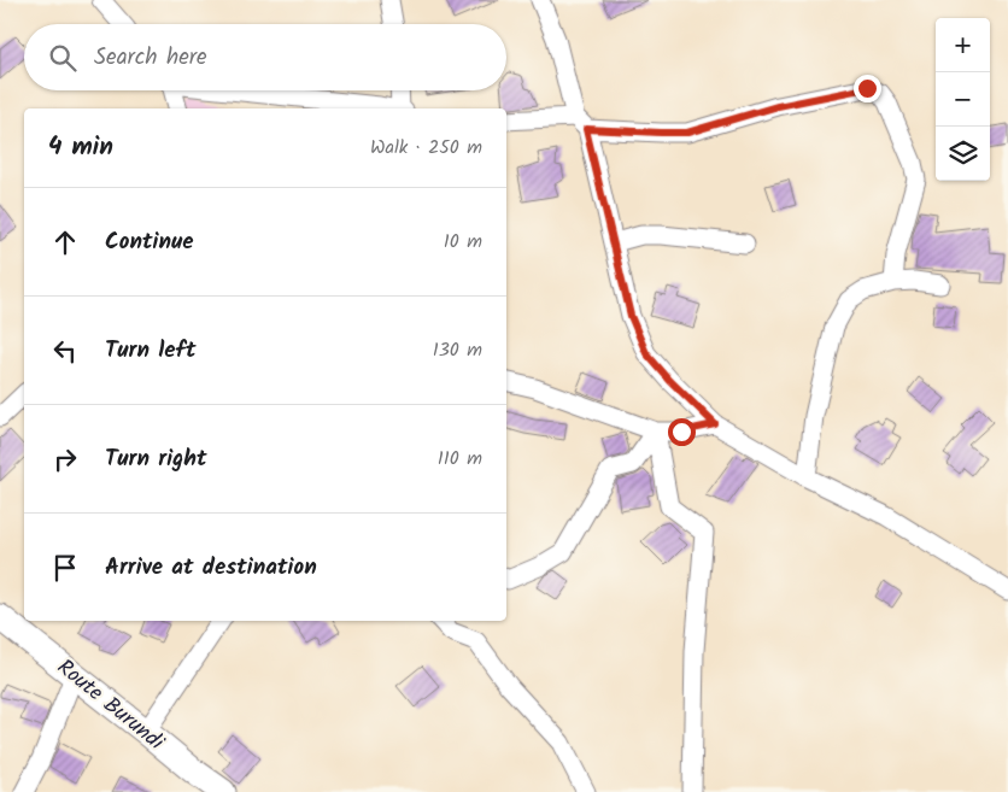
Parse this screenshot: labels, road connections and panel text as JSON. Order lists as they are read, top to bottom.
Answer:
{
  "streets": {
    "main road": ["Route Burundi"]
  },
  "page": {
    "map_buttons": ["+", "−"],
    "search": "Search here",
    "heading": ["4 min", "Walk · 250 m"],
    "list": [
      ["Continue", "10 m"],
      ["Turn left", "130 m"],
      ["Turn right", "110 m"],
      "Arrive at destination"
    ]
  }
}
